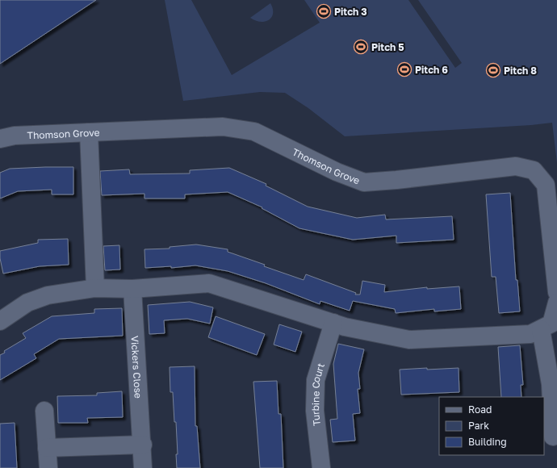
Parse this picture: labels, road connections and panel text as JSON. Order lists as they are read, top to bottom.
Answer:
{
  "streets": {
    "street": ["Thomson Grove", "Vickers Close", "Turbine Court"]
  },
  "places": {
    "sports": [
      "Pitch 3",
      "Pitch 5",
      "Pitch 6",
      "Pitch 8"
    ]
  },
  "legend": ["Road", "Park", "Building"]
}
